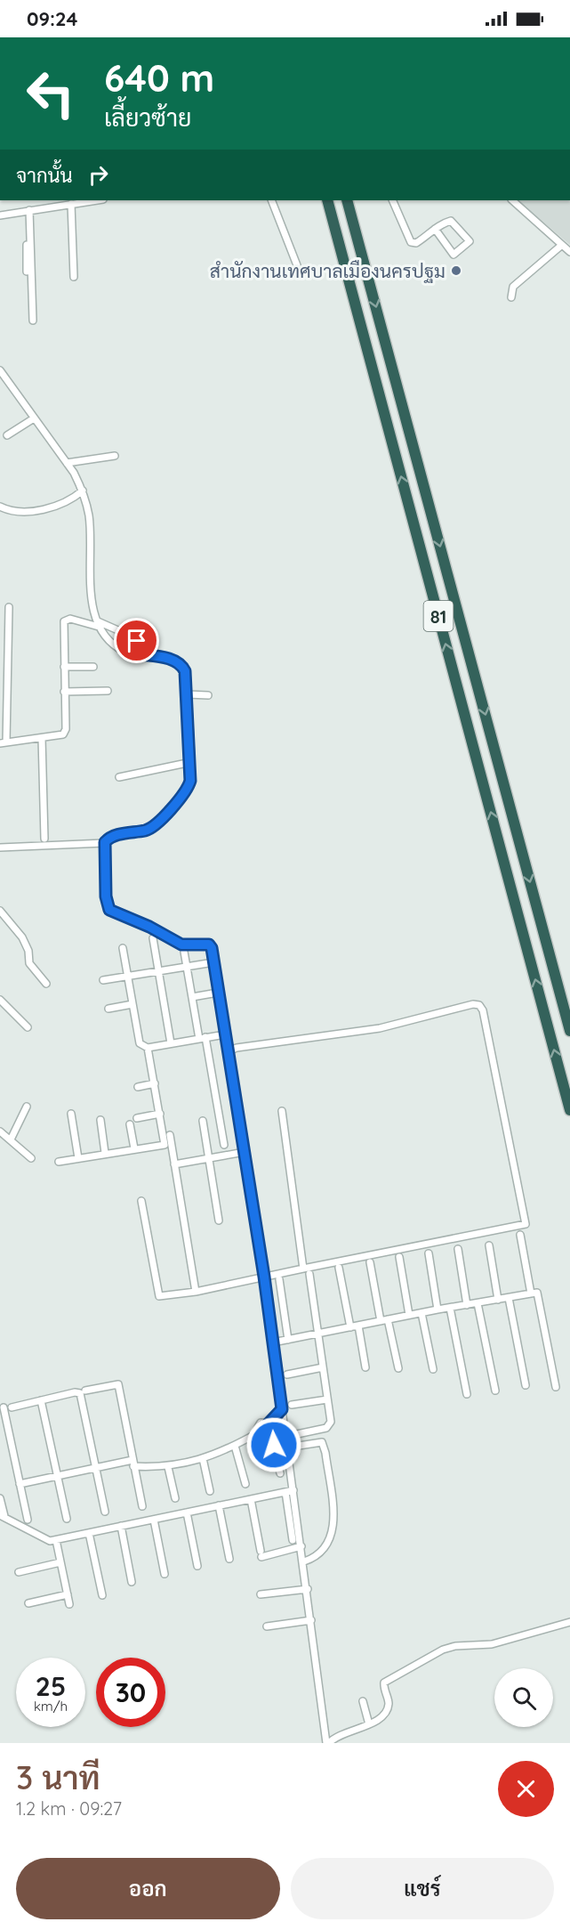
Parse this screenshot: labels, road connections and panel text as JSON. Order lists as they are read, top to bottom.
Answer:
{
  "streets": {
    "highway": ["81"]
  },
  "places": ["สำนักงานเทศบาลเมืองนครปฐม"],
  "page": {
    "status": "09:24",
    "turn": ["640 m", "เลี้ยวซ้าย"],
    "then": "จากนั้น",
    "speed": "25 km/h",
    "limit": "30",
    "heading": ["3 นาที", "1.2 km · 09:27"],
    "buttons": ["ออก", "แชร์"]
  }
}
